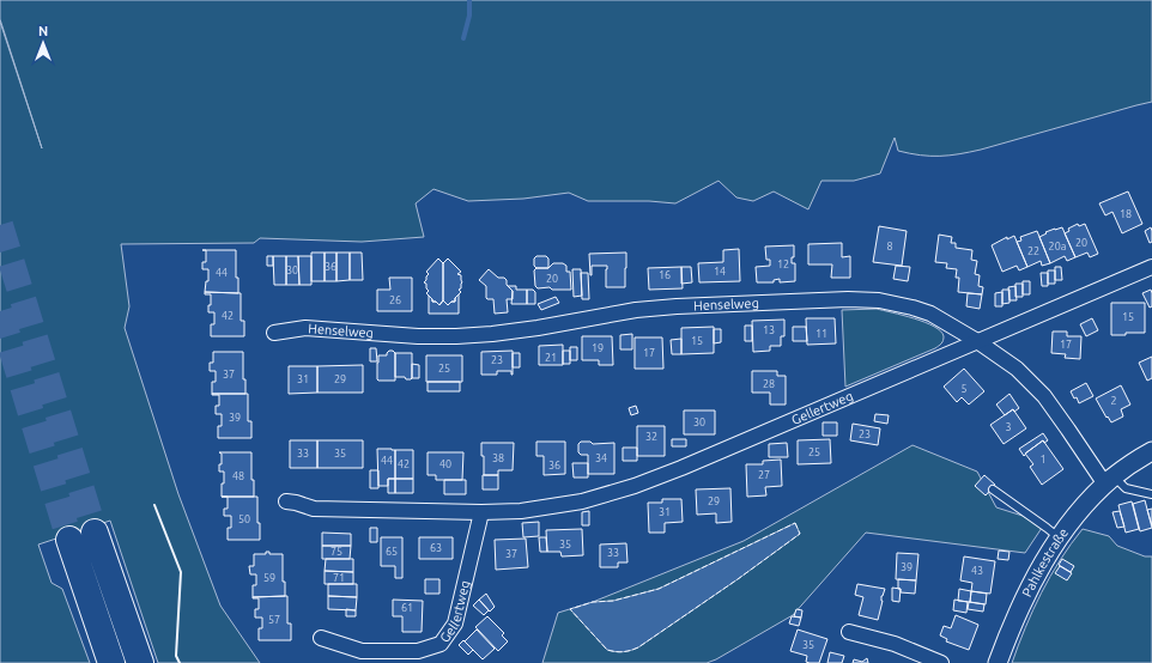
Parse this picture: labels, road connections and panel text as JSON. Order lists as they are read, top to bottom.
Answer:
{
  "streets": {
    "street": ["Henselweg", "Gellertweg", "Pahlkestraße"]
  },
  "crossings": [
    ["Henselweg", "Gellertweg"],
    ["Henselweg", "Pahlkestraße"]
  ],
  "house_numbers": [
    "18",
    "20",
    "8",
    "20a",
    "22",
    "12",
    "36",
    "30",
    "14",
    "44",
    "16",
    "20",
    "26",
    "42",
    "15",
    "13",
    "11",
    "15",
    "17",
    "19",
    "17",
    "21",
    "23",
    "25",
    "37",
    "31",
    "29",
    "28",
    "5",
    "2",
    "39",
    "30",
    "3",
    "23",
    "32",
    "25",
    "33",
    "35",
    "38",
    "34",
    "1",
    "44",
    "42",
    "40",
    "36",
    "27",
    "48",
    "29",
    "31",
    "50",
    "35",
    "63",
    "75",
    "65",
    "33",
    "37",
    "39",
    "43",
    "59",
    "71",
    "61",
    "57",
    "35"
  ],
  "north": "top"
}
